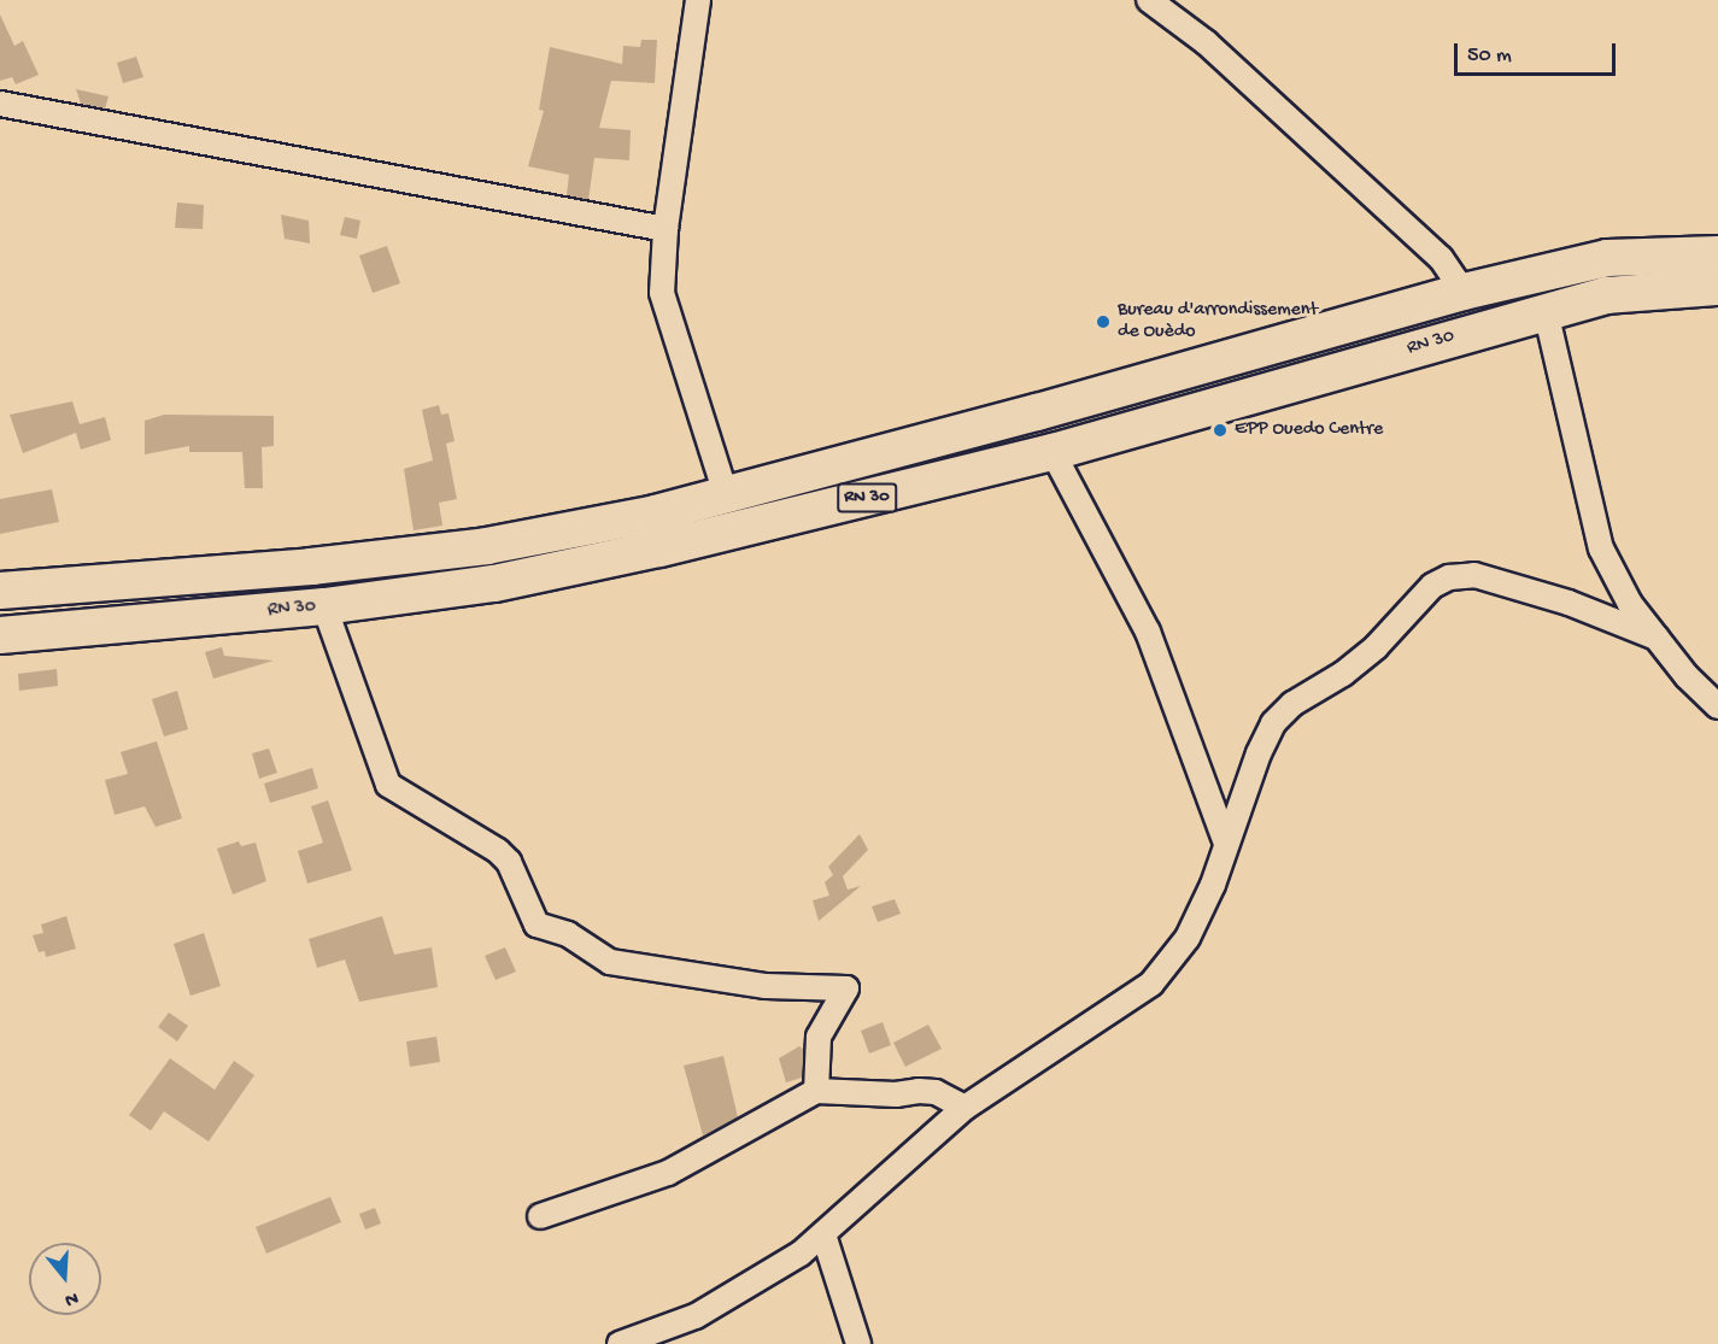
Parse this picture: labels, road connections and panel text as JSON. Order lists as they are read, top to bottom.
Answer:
{
  "streets": {
    "main road": ["RN 30"]
  },
  "places": ["Bureau d'arrondissement de Ouèdo", "EPP Ouedo Centre"],
  "scale_bar": "50 m",
  "north": "bottom"
}
